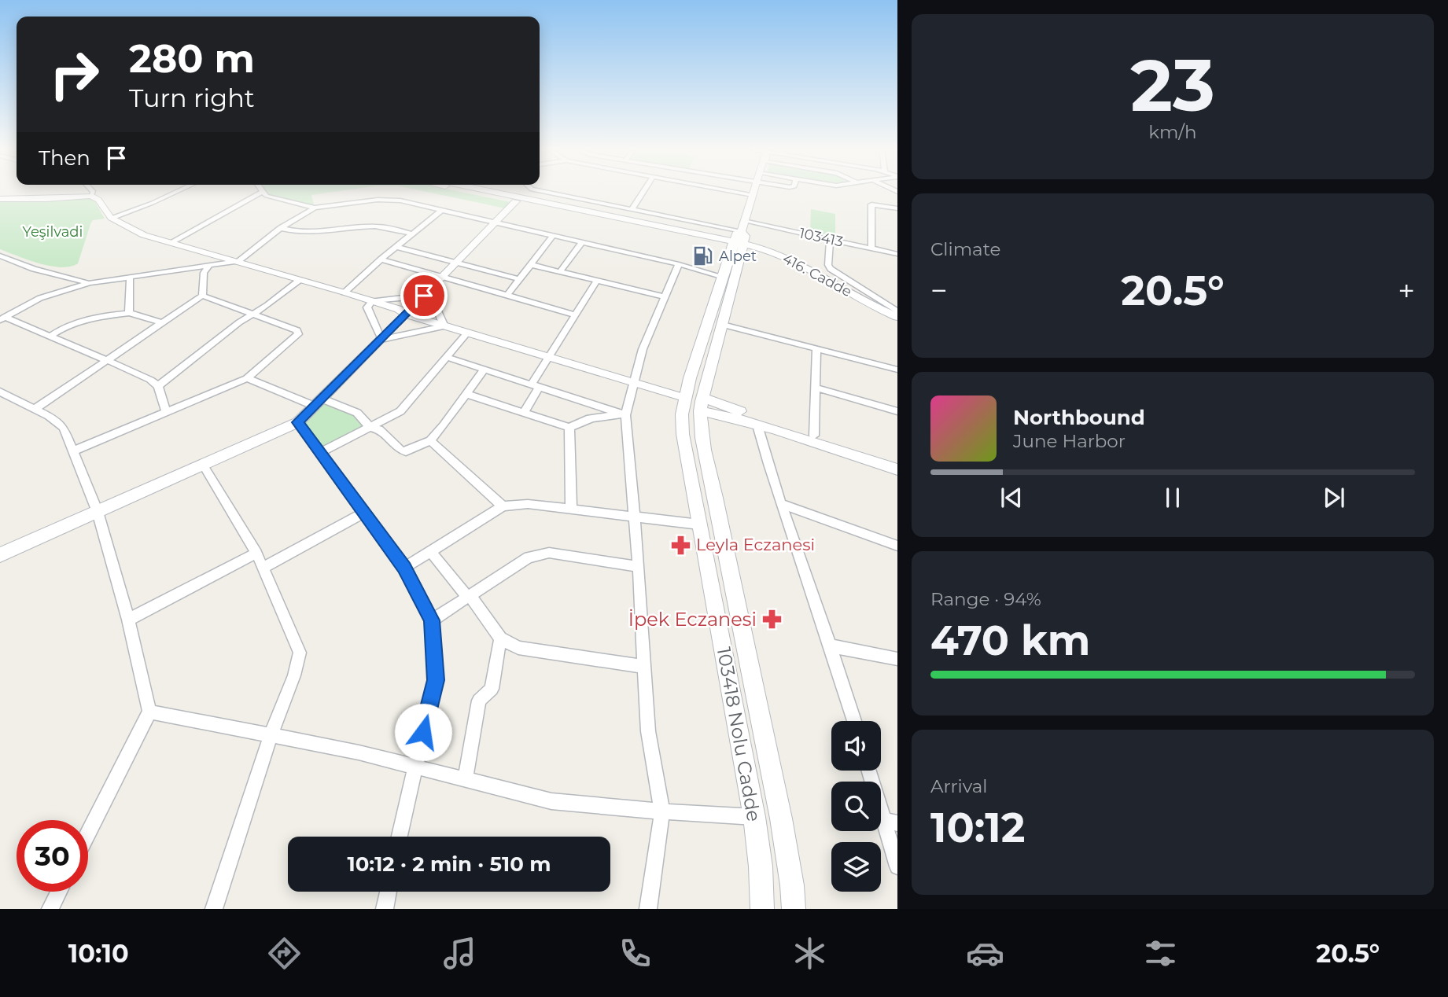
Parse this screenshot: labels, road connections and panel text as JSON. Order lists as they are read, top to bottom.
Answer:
{
  "streets": {
    "main road": ["416. Cadde", "103418 Nolu Cadde"],
    "street": ["103413"]
  },
  "crossings": [
    ["103413", "416. Cadde"],
    ["103413", "103418 Nolu Cadde"],
    ["416. Cadde", "103418 Nolu Cadde"]
  ],
  "parks": ["Yeşilvadi"],
  "places": {
    "fuel station": ["Alpet"],
    "pharmacy": ["Leyla Eczanesi", "İpek Eczanesi"]
  },
  "page": {
    "tile": [
      ["23", "km/h"],
      "Climate",
      ["Range · 94%", "470 km"],
      ["Arrival", "10:12"]
    ],
    "turn": ["280 m", "Turn right"],
    "then": "Then",
    "heat": ["−", "20.5°", "+"],
    "song": ["Northbound", "June Harbor"],
    "limit": "30",
    "trip": "10:12 · 2 min · 510 m",
    "tabs": ["10:10", "20.5°"]
  }
}
